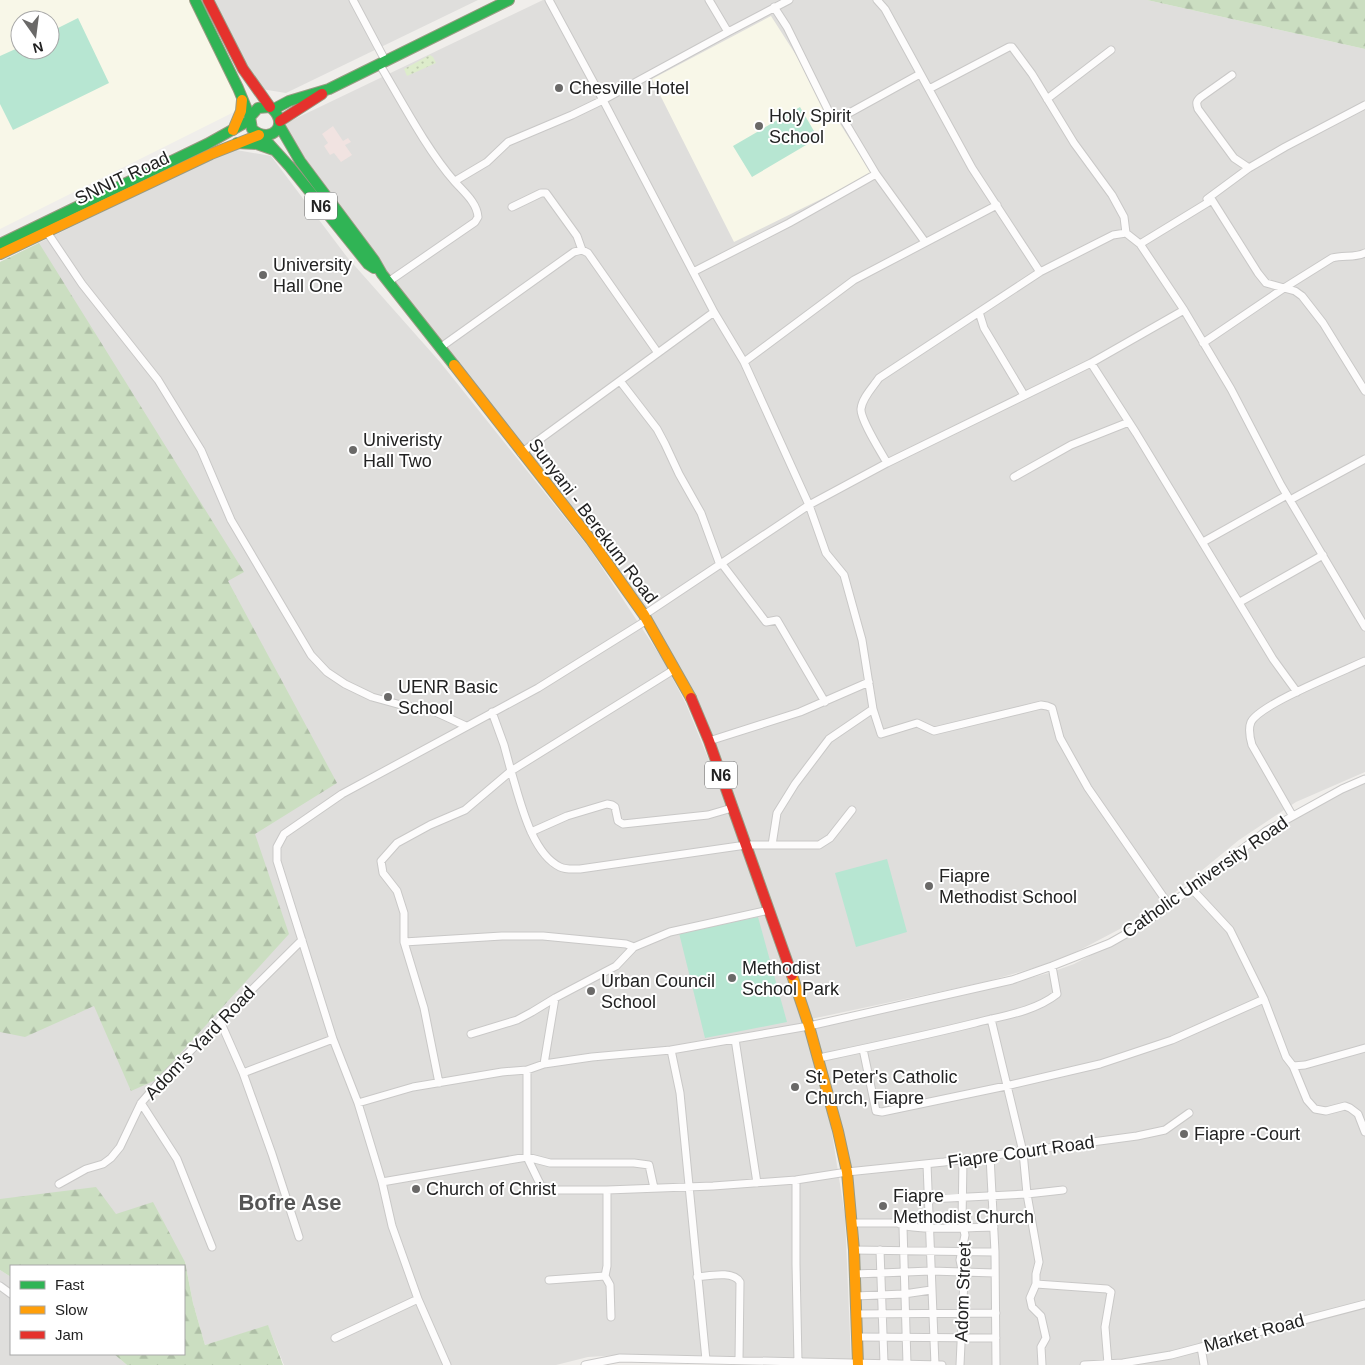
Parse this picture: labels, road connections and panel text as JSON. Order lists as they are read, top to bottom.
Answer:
{
  "streets": {
    "main road": ["SNNIT Road", "N6", "Sunyani - Berekum Road"],
    "street": [
      "Catholic University Road",
      "Adom's Yard Road",
      "Fiapre Court Road",
      "Adom Street",
      "Market Road"
    ]
  },
  "crossings": [
    ["SNNIT Road", "N6"],
    ["SNNIT Road", "Sunyani - Berekum Road"],
    ["N6", "Sunyani - Berekum Road"],
    ["Sunyani - Berekum Road", "Catholic University Road"],
    ["Sunyani - Berekum Road", "Fiapre Court Road"],
    ["Fiapre Court Road", "Adom Street"]
  ],
  "districts": ["Bofre Ase"],
  "places": [
    "Chesville Hotel",
    "Holy Spirit School",
    "University Hall One",
    "Univeristy Hall Two",
    "UENR Basic School",
    "Fiapre Methodist School",
    "Methodist School Park",
    "Urban Council School",
    "St. Peter's Catholic Church, Fiapre",
    "Fiapre -Court",
    "Church of Christ",
    "Fiapre Methodist Church"
  ],
  "legend": ["Fast", "Slow", "Jam"],
  "north": "bottom"
}
